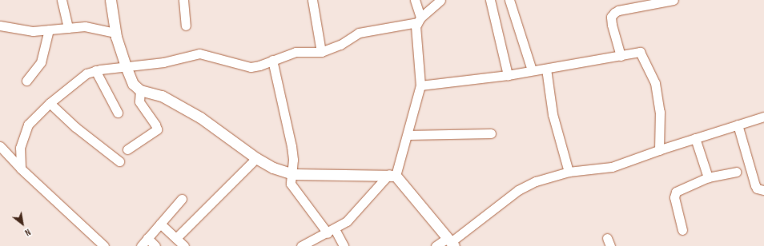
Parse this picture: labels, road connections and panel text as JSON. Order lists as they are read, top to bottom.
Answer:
{
  "north": "bottom right"
}
